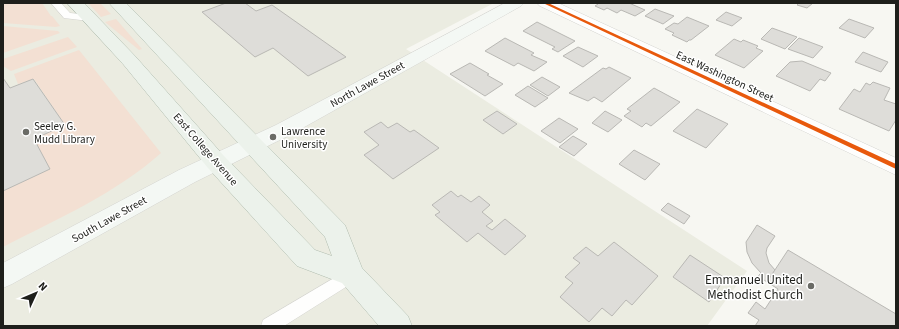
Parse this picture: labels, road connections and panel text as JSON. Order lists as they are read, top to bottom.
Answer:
{
  "streets": {
    "main road": ["North Lawe Street", "East College Avenue", "South Lawe Street"],
    "street": ["East Washington Street"]
  },
  "crossings": [
    ["North Lawe Street", "East College Avenue"],
    ["North Lawe Street", "South Lawe Street"],
    ["East College Avenue", "South Lawe Street"]
  ],
  "places": ["Seeley G. Mudd Library", "Lawrence University", "Emmanuel United Methodist Church"],
  "north": "top right"
}
